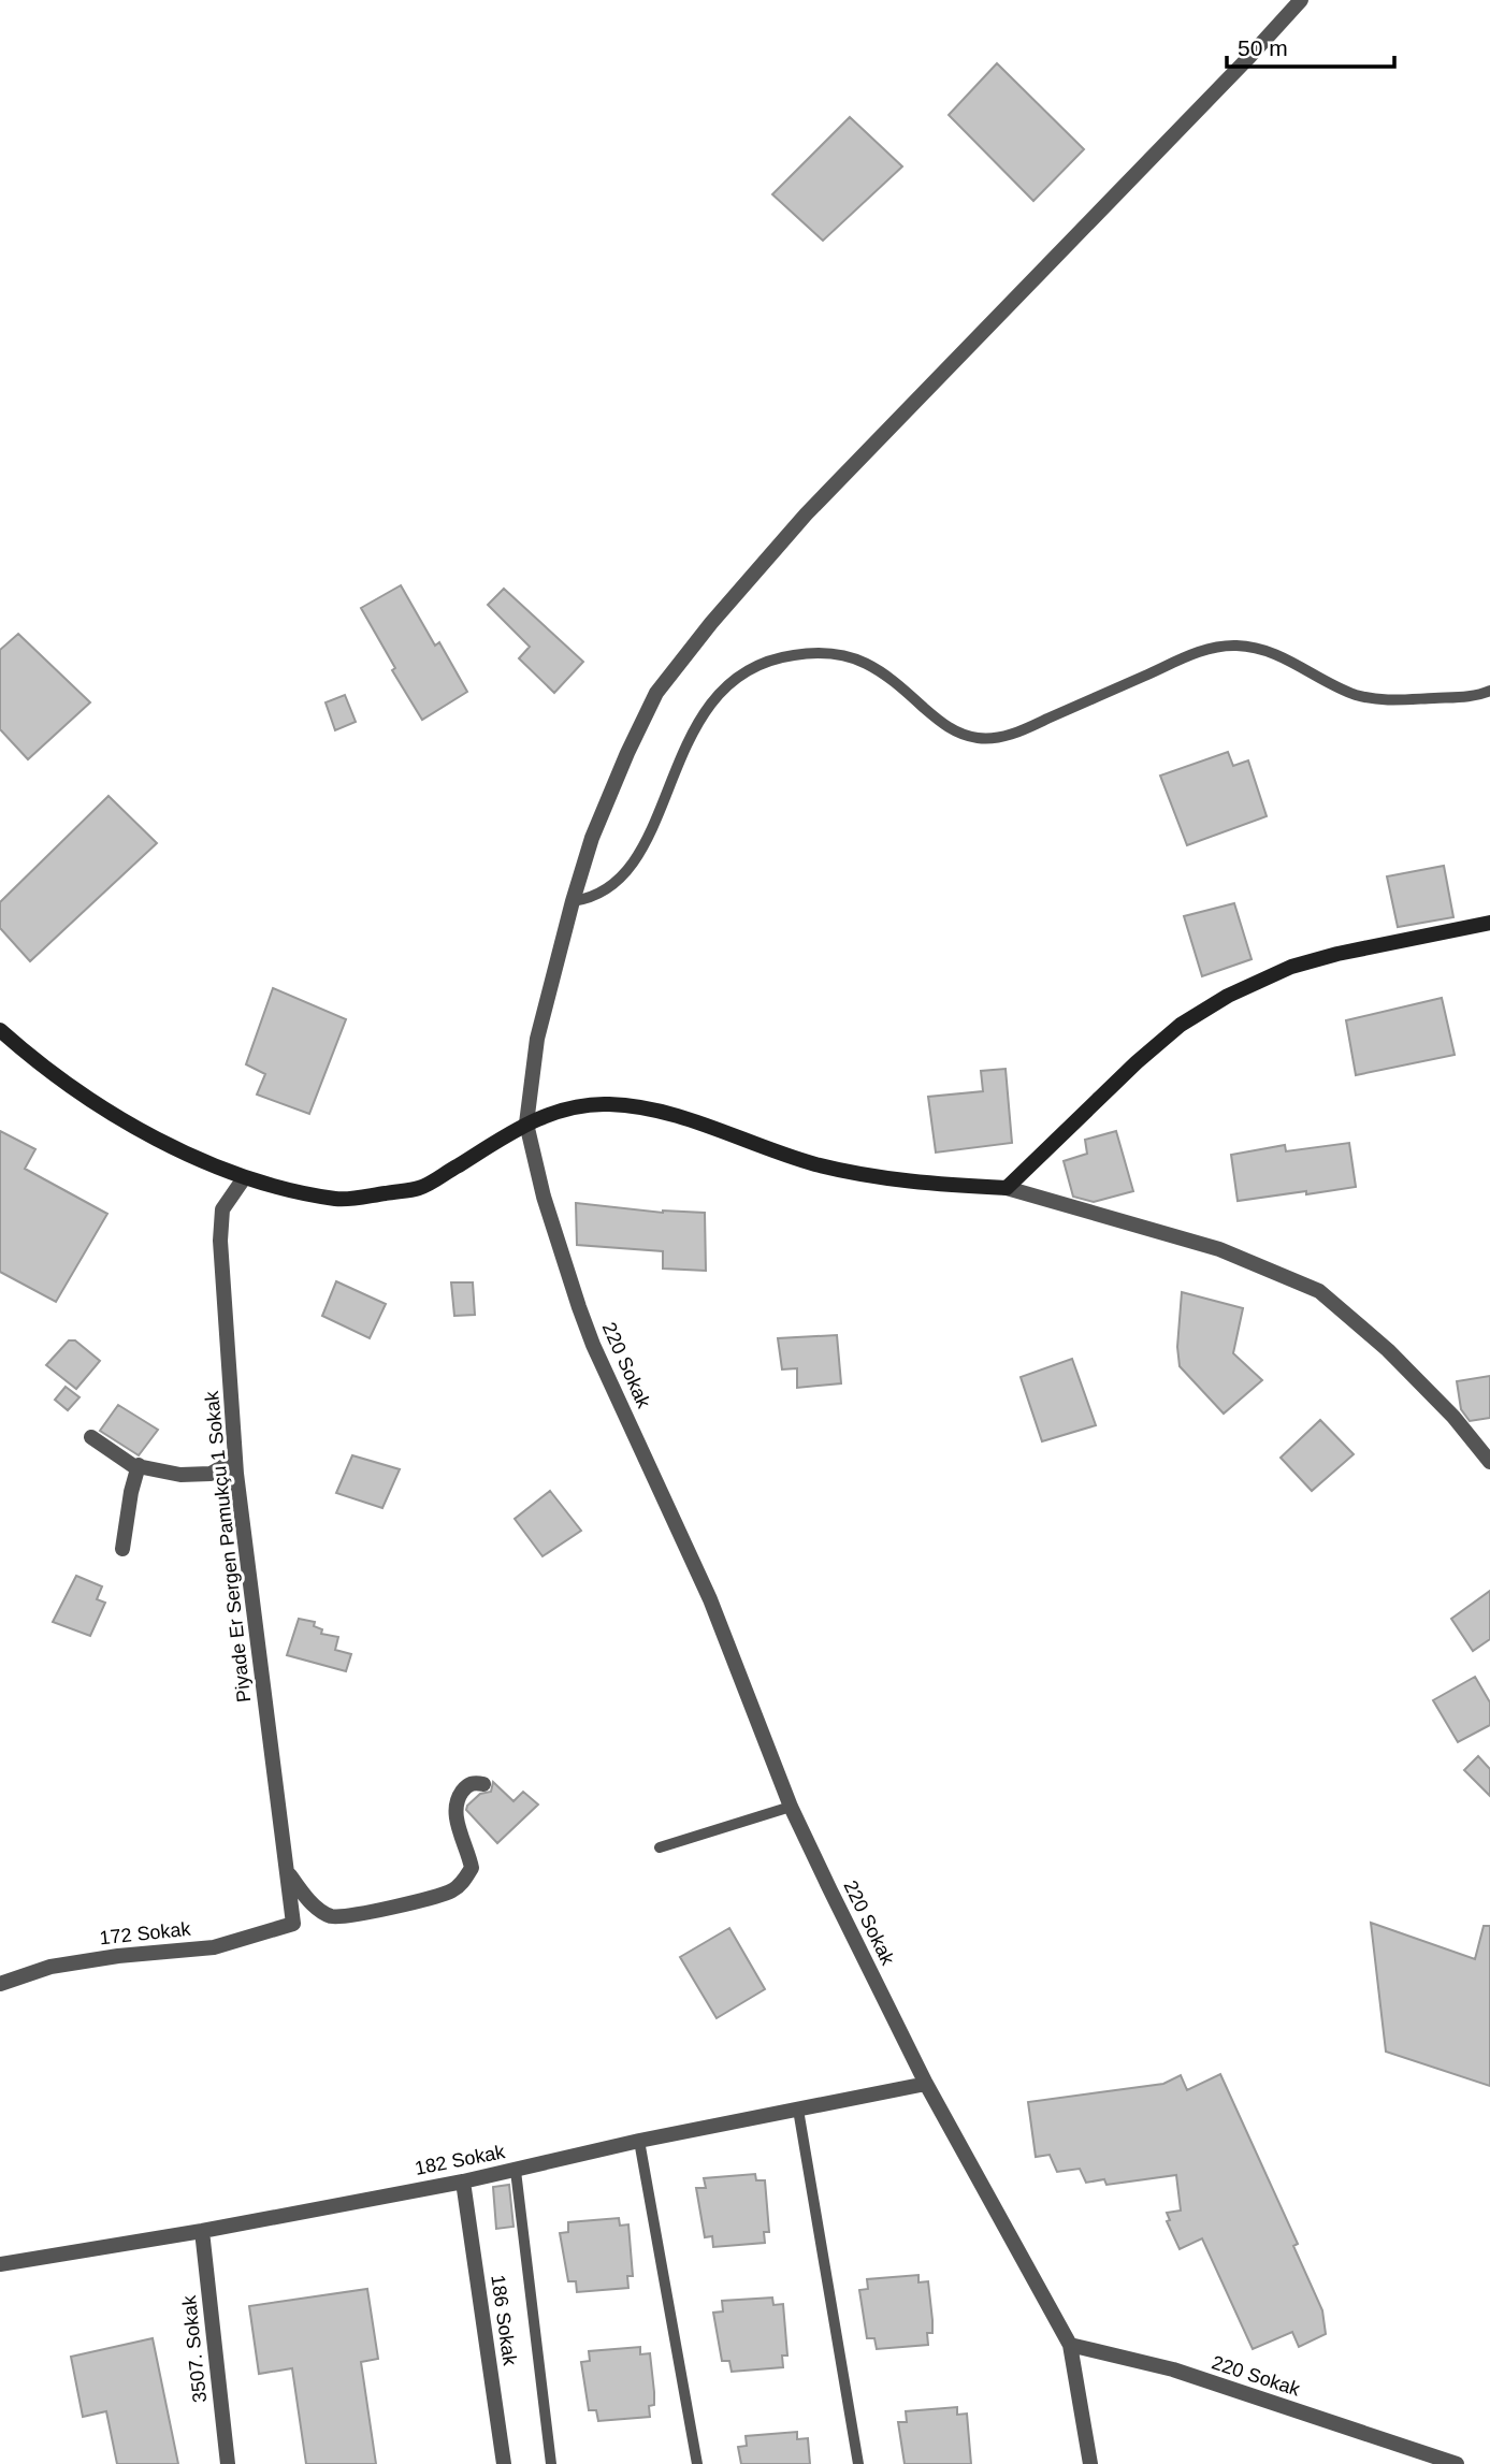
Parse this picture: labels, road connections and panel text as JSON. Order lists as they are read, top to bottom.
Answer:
{
  "streets": {
    "street": [
      "220 Sokak",
      "Piyade Er Sergen Pamukçu 1 Sokak",
      "172 Sokak",
      "182 Sokak",
      "186 Sokak",
      "3507. Sokak"
    ]
  },
  "crossings": [
    ["220 Sokak", "182 Sokak"],
    ["Piyade Er Sergen Pamukçu 1 Sokak", "172 Sokak"],
    ["182 Sokak", "186 Sokak"],
    ["182 Sokak", "3507. Sokak"]
  ],
  "scale_bar": "50 m"
}
